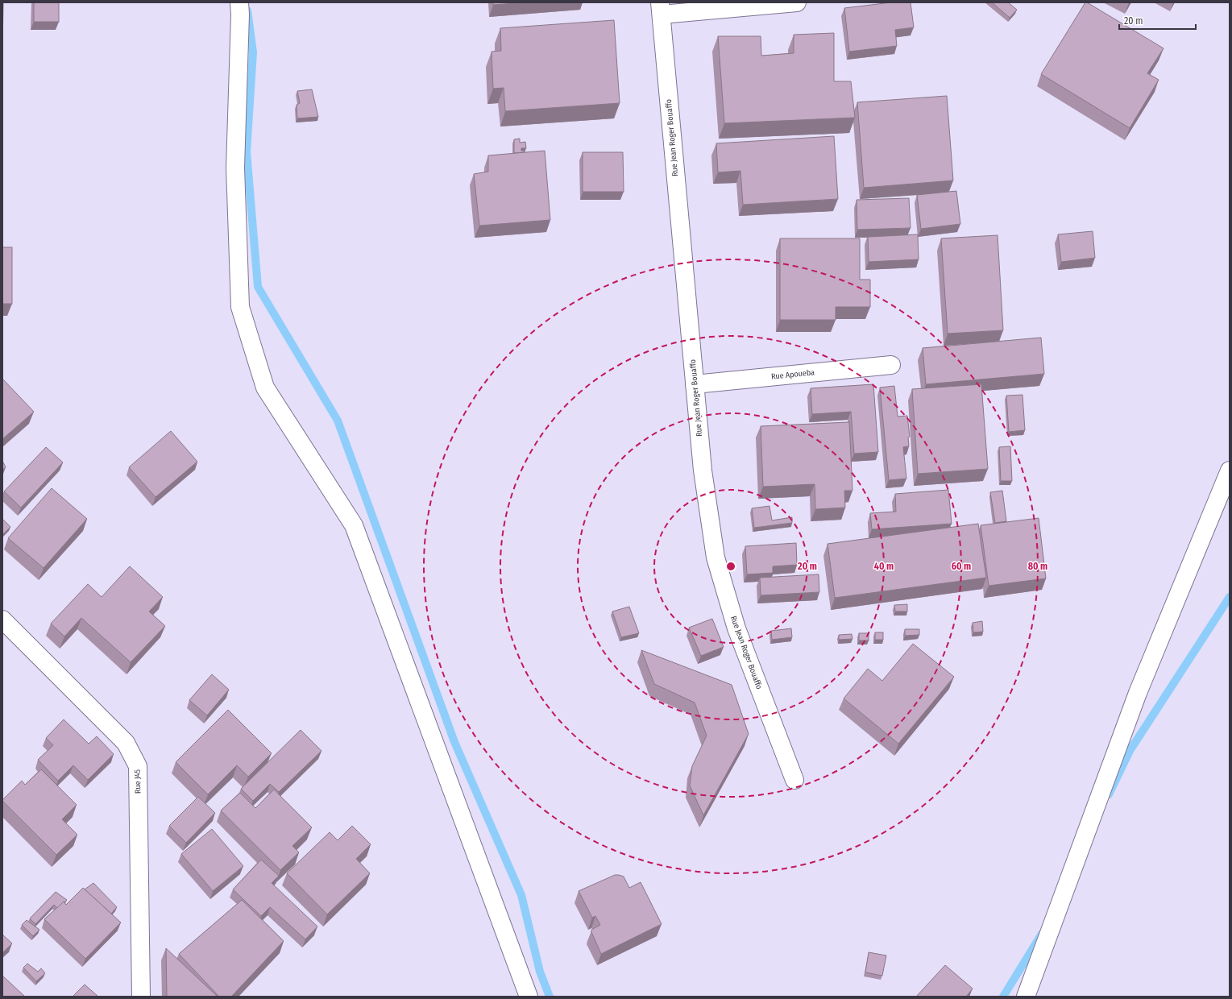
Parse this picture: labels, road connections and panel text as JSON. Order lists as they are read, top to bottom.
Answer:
{
  "streets": {
    "street": ["Rue Jean Roger Bouaffo", "Rue Apoueba", "Rue J45"]
  },
  "crossings": [
    ["Rue Jean Roger Bouaffo", "Rue Apoueba"]
  ],
  "scale_bar": "20 m",
  "rings": [
    "20 m",
    "40 m",
    "60 m",
    "80 m"
  ]
}
